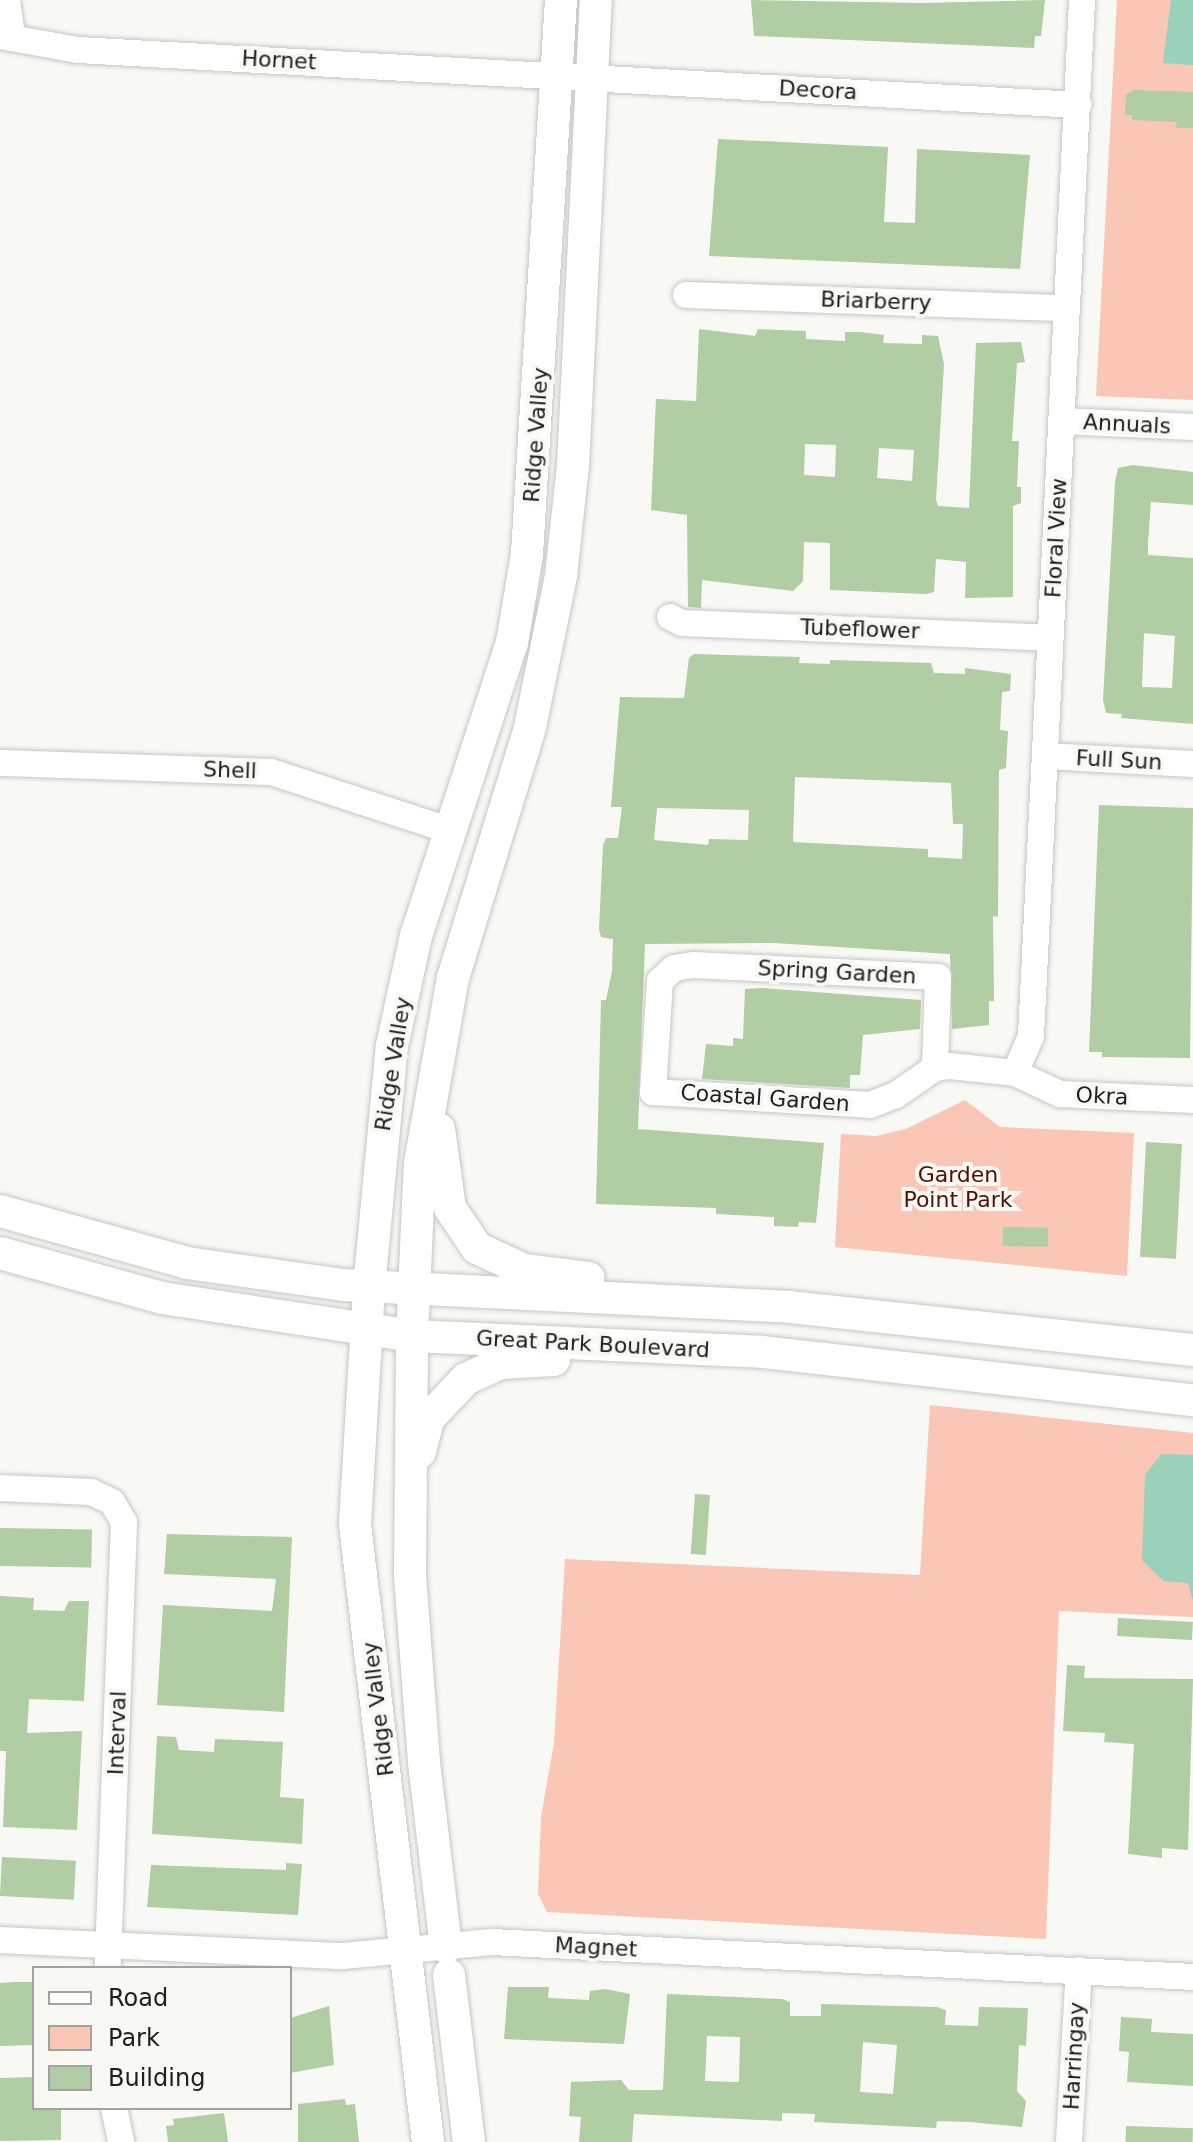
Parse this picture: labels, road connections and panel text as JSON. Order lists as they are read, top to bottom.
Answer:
{
  "streets": {
    "main road": ["Ridge Valley", "Great Park Boulevard"],
    "street": [
      "Hornet",
      "Decora",
      "Briarberry",
      "Annuals",
      "Floral View",
      "Tubeflower",
      "Full Sun",
      "Shell",
      "Spring Garden",
      "Okra",
      "Coastal Garden",
      "Interval",
      "Magnet",
      "Harringay"
    ]
  },
  "crossings": [
    ["Hornet", "Decora"],
    ["Hornet", "Ridge Valley"],
    ["Decora", "Ridge Valley"],
    ["Decora", "Floral View"],
    ["Briarberry", "Floral View"],
    ["Annuals", "Floral View"],
    ["Ridge Valley", "Shell"],
    ["Ridge Valley", "Great Park Boulevard"],
    ["Ridge Valley", "Magnet"],
    ["Floral View", "Tubeflower"],
    ["Floral View", "Full Sun"],
    ["Floral View", "Okra"],
    ["Spring Garden", "Coastal Garden"],
    ["Interval", "Magnet"],
    ["Magnet", "Harringay"]
  ],
  "parks": ["Garden Point Park"],
  "legend": ["Road", "Park", "Building"]
}
